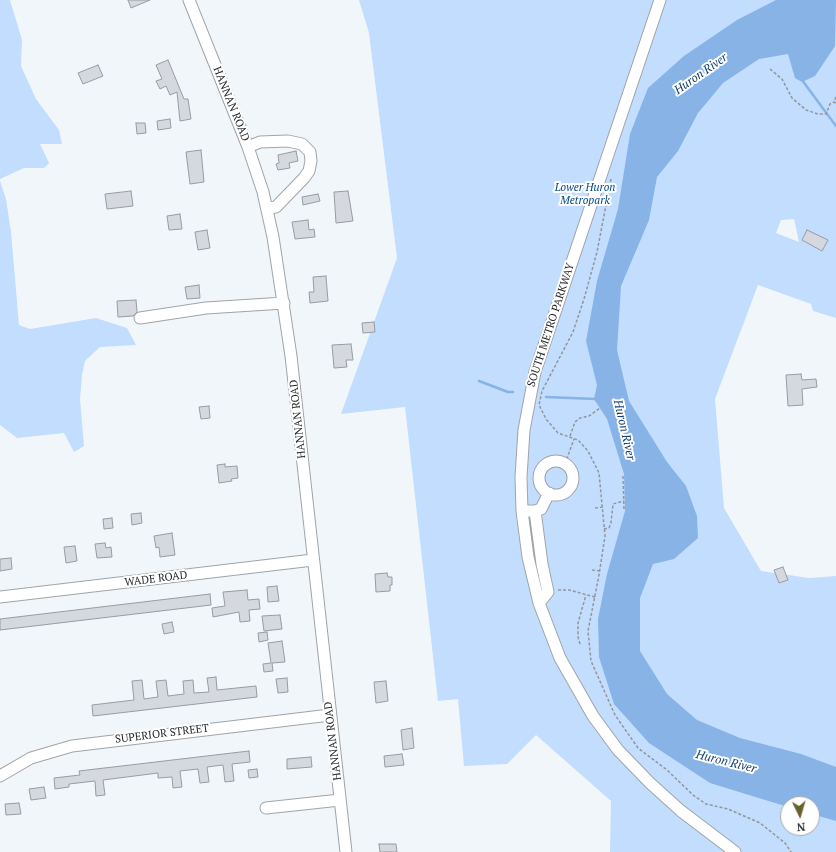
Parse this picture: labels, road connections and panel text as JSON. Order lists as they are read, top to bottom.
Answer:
{
  "streets": {
    "street": [
      "HANNAN ROAD",
      "SOUTH METRO PARKWAY",
      "WADE ROAD",
      "SUPERIOR STREET"
    ]
  },
  "crossings": [
    ["HANNAN ROAD", "WADE ROAD"],
    ["HANNAN ROAD", "SUPERIOR STREET"]
  ],
  "water": ["Huron River"],
  "parks": ["Lower Huron Metropark"],
  "north": "bottom"
}
